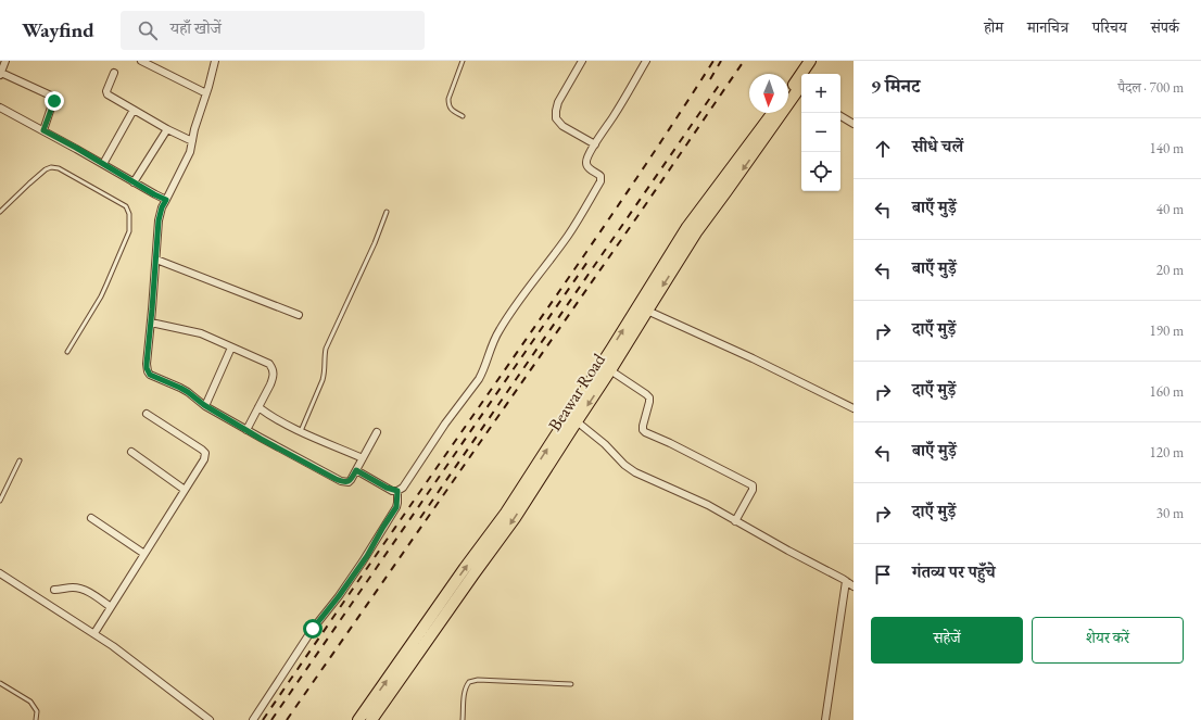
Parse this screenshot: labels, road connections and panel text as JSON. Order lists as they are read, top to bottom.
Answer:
{
  "streets": {
    "main road": ["Beawar Road"]
  },
  "north": "bottom",
  "page": {
    "header": "Wayfind",
    "search": "यहाँ खोजें",
    "nav": [
      "होम",
      "मानचित्र",
      "परिचय",
      "संपर्क"
    ],
    "heading": ["9 मिनट", "पैदल · 700 m"],
    "map_buttons": ["+", "−"],
    "list": [
      ["सीधे चलें", "140 m"],
      ["बाएँ मुड़ें", "40 m"],
      ["बाएँ मुड़ें", "20 m"],
      ["दाएँ मुड़ें", "190 m"],
      ["दाएँ मुड़ें", "160 m"],
      ["बाएँ मुड़ें", "120 m"],
      ["दाएँ मुड़ें", "30 m"],
      "गंतव्य पर पहुँचे"
    ],
    "buttons": ["सहेजें", "शेयर करें"]
  }
}
